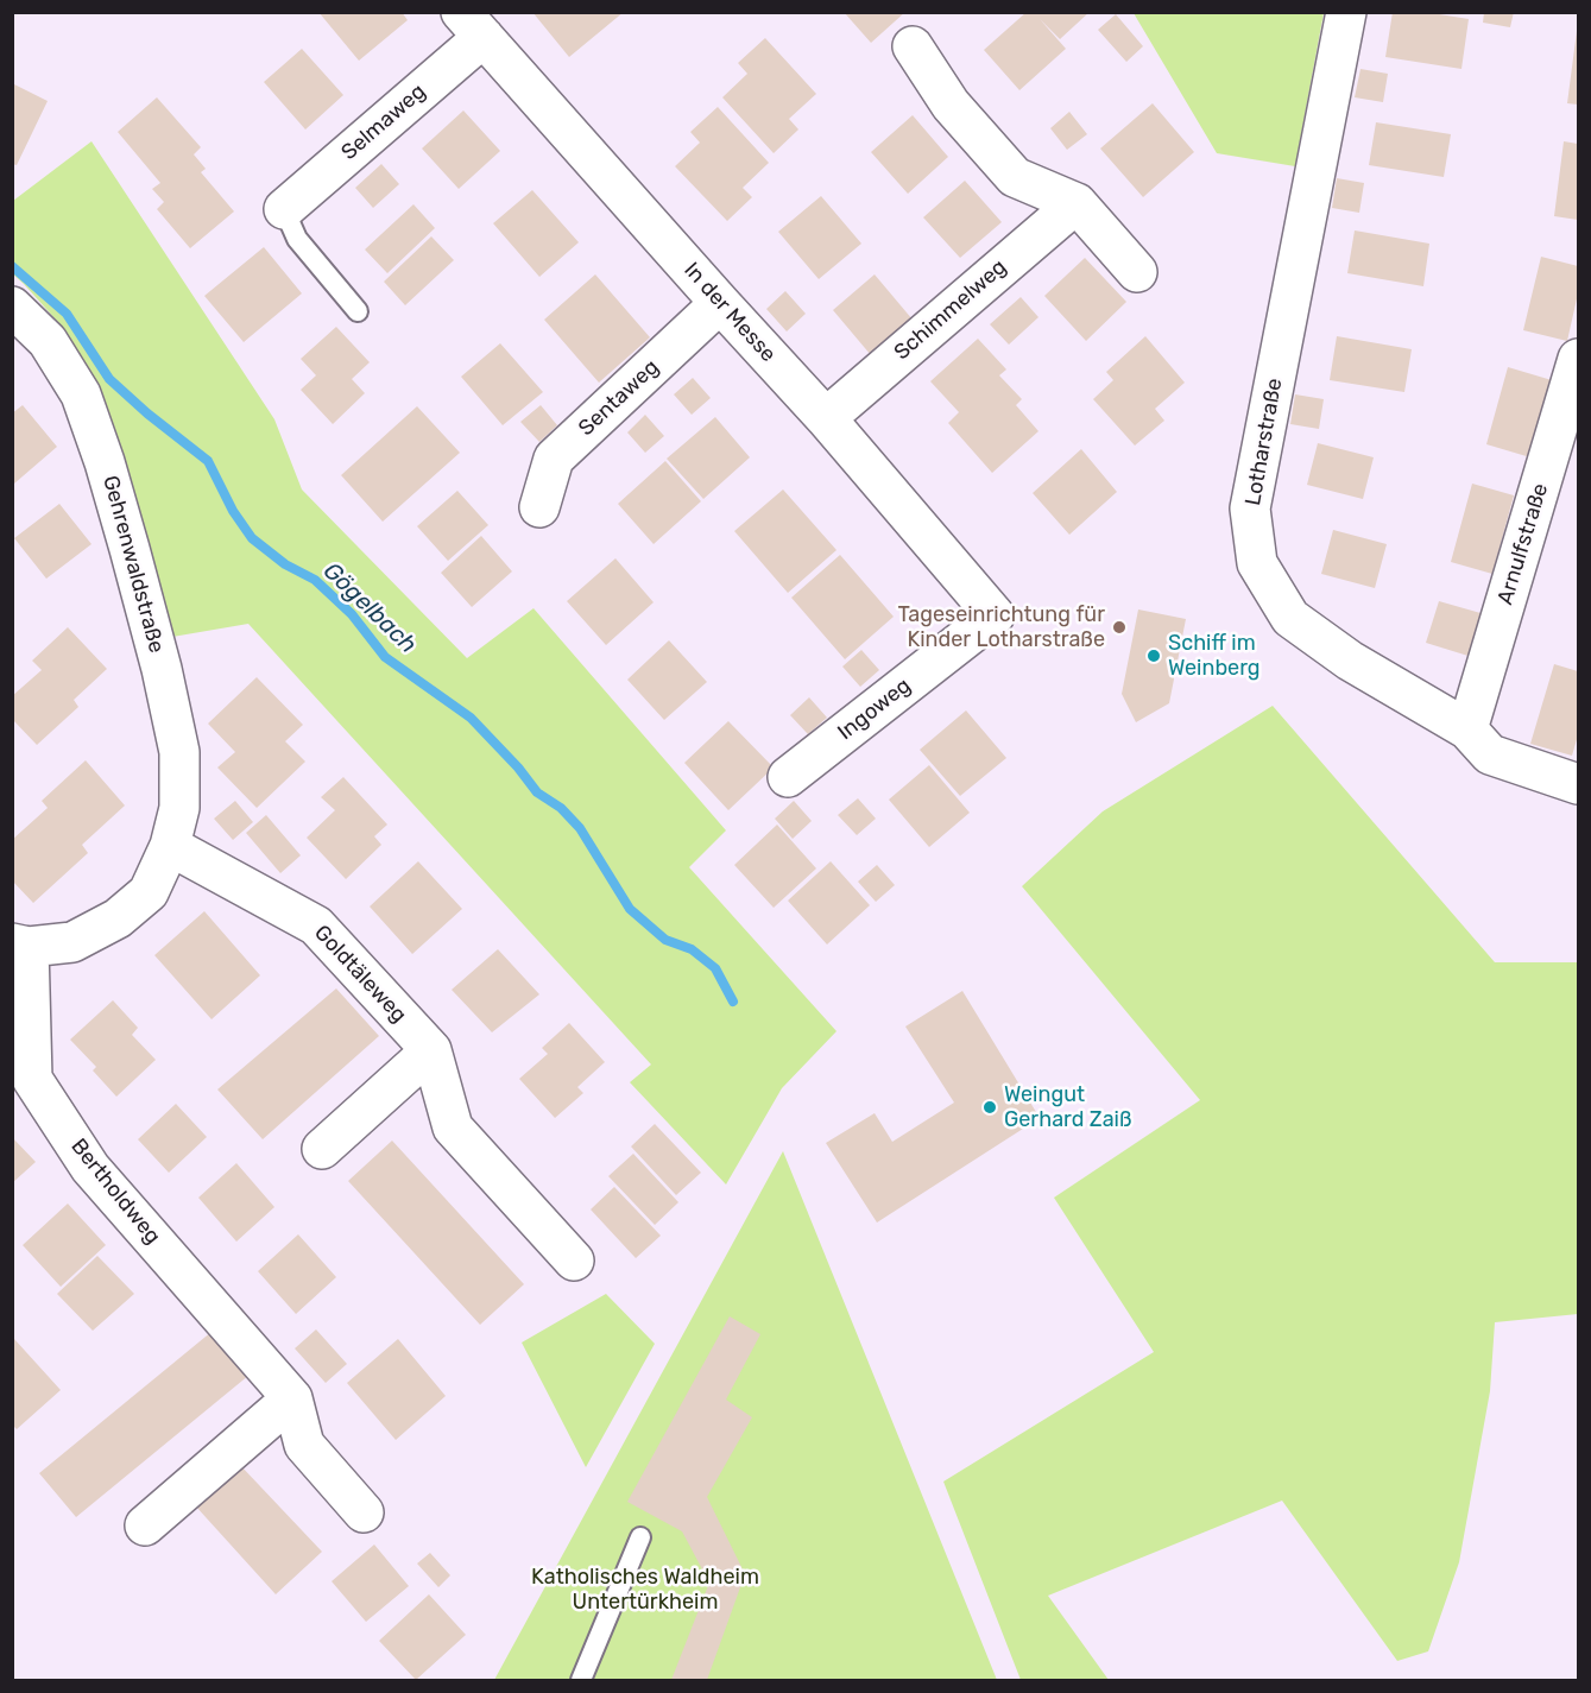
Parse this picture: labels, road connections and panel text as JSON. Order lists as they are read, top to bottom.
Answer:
{
  "streets": {
    "street": [
      "Selmaweg",
      "Schimmelweg",
      "In der Messe",
      "Sentaweg",
      "Lotharstraße",
      "Arnulfstraße",
      "Gehrenwaldstraße",
      "Ingoweg",
      "Goldtäleweg",
      "Bertholdweg"
    ]
  },
  "crossings": [
    ["Selmaweg", "In der Messe"],
    ["Schimmelweg", "In der Messe"],
    ["In der Messe", "Sentaweg"],
    ["In der Messe", "Ingoweg"],
    ["Lotharstraße", "Arnulfstraße"],
    ["Gehrenwaldstraße", "Goldtäleweg"],
    ["Gehrenwaldstraße", "Bertholdweg"]
  ],
  "water": ["Gögelbach"],
  "parks": ["Katholisches Waldheim Untertürkheim"],
  "places": ["Tageseinrichtung für Kinder Lotharstraße", "Schiff im Weinberg", "Weingut Gerhard Zaiß"]
}
